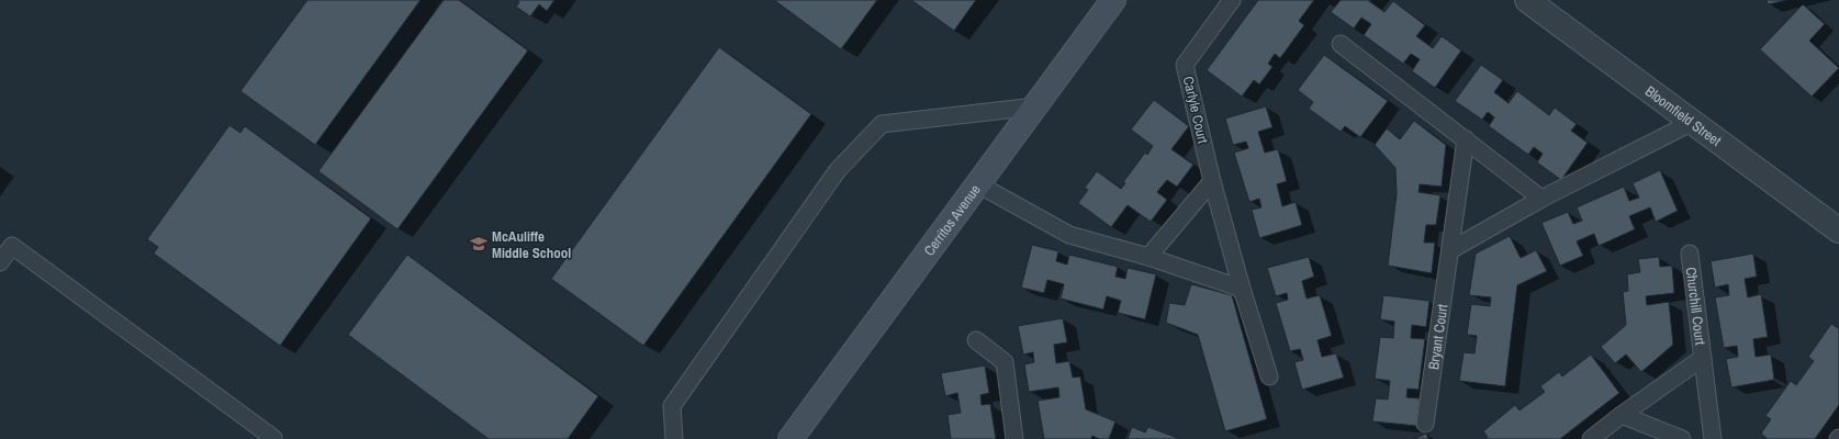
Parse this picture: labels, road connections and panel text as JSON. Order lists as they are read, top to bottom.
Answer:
{
  "streets": {
    "main road": ["Cerritos Avenue"],
    "street": ["Bloomfield Street"],
    "lane": ["Carlyle Court", "Churchill Court", "Bryant Court"]
  },
  "places": {
    "school or university": ["McAuliffe Middle School"]
  }
}
